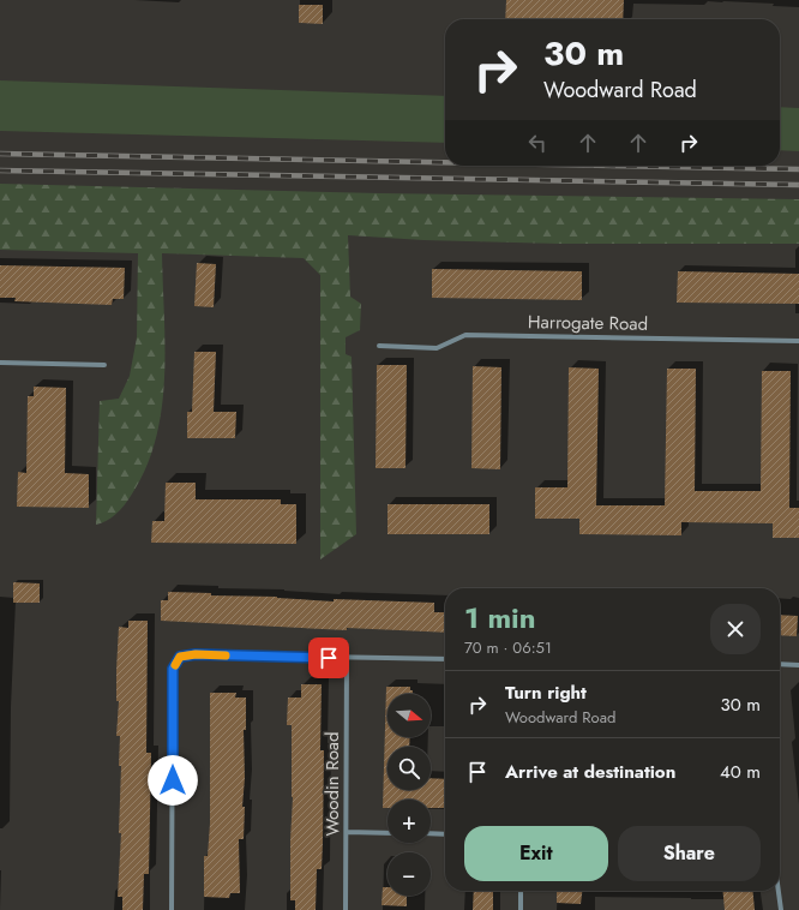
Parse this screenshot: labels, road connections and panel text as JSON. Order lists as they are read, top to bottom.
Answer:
{
  "streets": {
    "street": ["Harrogate Road", "Woodin Road"]
  },
  "north": "right",
  "page": {
    "turn": ["30 m", "Woodward Road"],
    "heading": ["1 min", "70 m · 06:51"],
    "list": [
      {
        "name": "Turn right",
        "note": "Woodward Road",
        "value": "30 m"
      },
      {
        "name": "Arrive at destination",
        "value": "40 m"
      }
    ],
    "map_buttons": ["+", "−"],
    "buttons": ["Exit", "Share"]
  }
}
